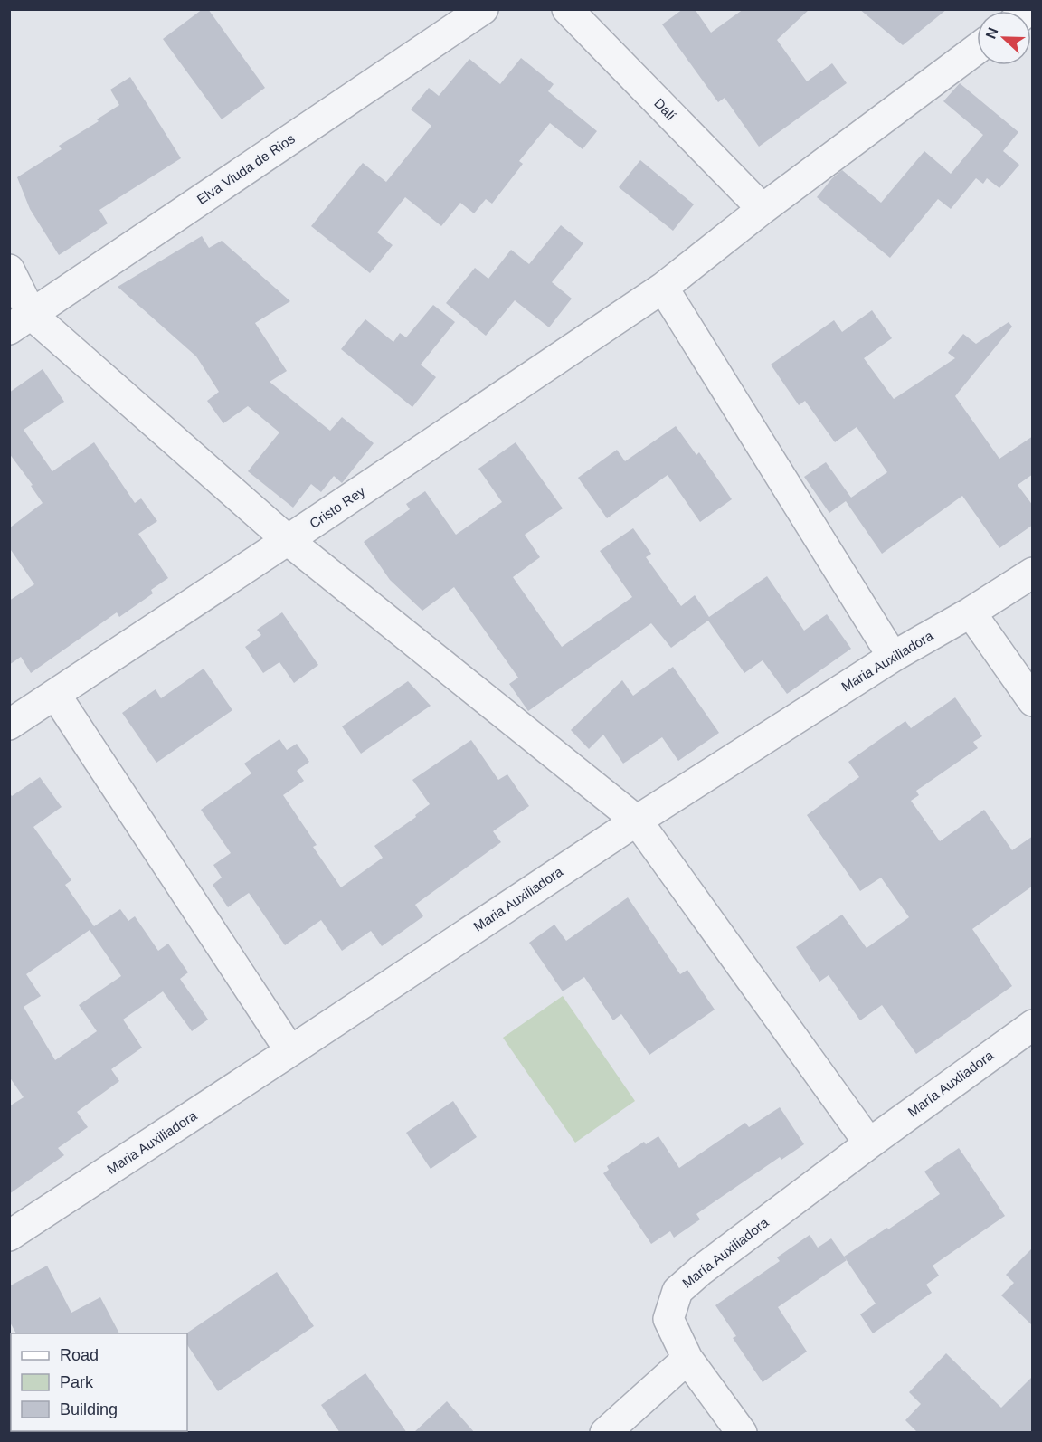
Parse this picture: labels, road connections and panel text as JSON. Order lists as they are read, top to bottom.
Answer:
{
  "streets": {
    "street": [
      "Dalí",
      "Elva Viuda de Rios",
      "Cristo Rey",
      "Maria Auxiliadora",
      "María Auxliadora",
      "María Auxiliadora"
    ]
  },
  "crossings": [
    ["Dalí", "Cristo Rey"],
    ["María Auxliadora", "María Auxiliadora"]
  ],
  "legend": ["Road", "Park", "Building"],
  "north": "left"
}
